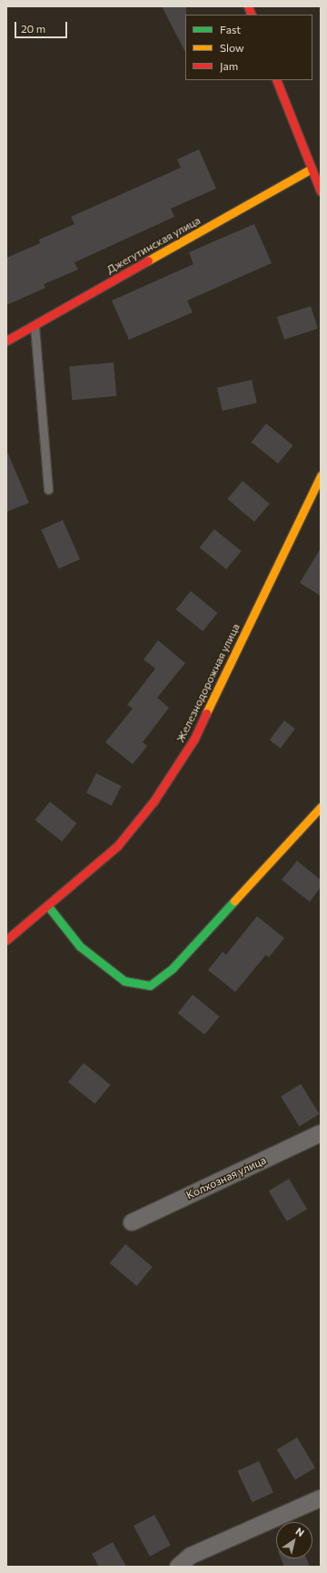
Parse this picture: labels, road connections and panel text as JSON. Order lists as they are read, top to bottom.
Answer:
{
  "streets": {
    "street": ["Джегутинская улица", "Железнодорожная улица", "Колхозная улица"]
  },
  "legend": ["Fast", "Slow", "Jam"],
  "scale_bar": "20 m",
  "north": "top right"
}
